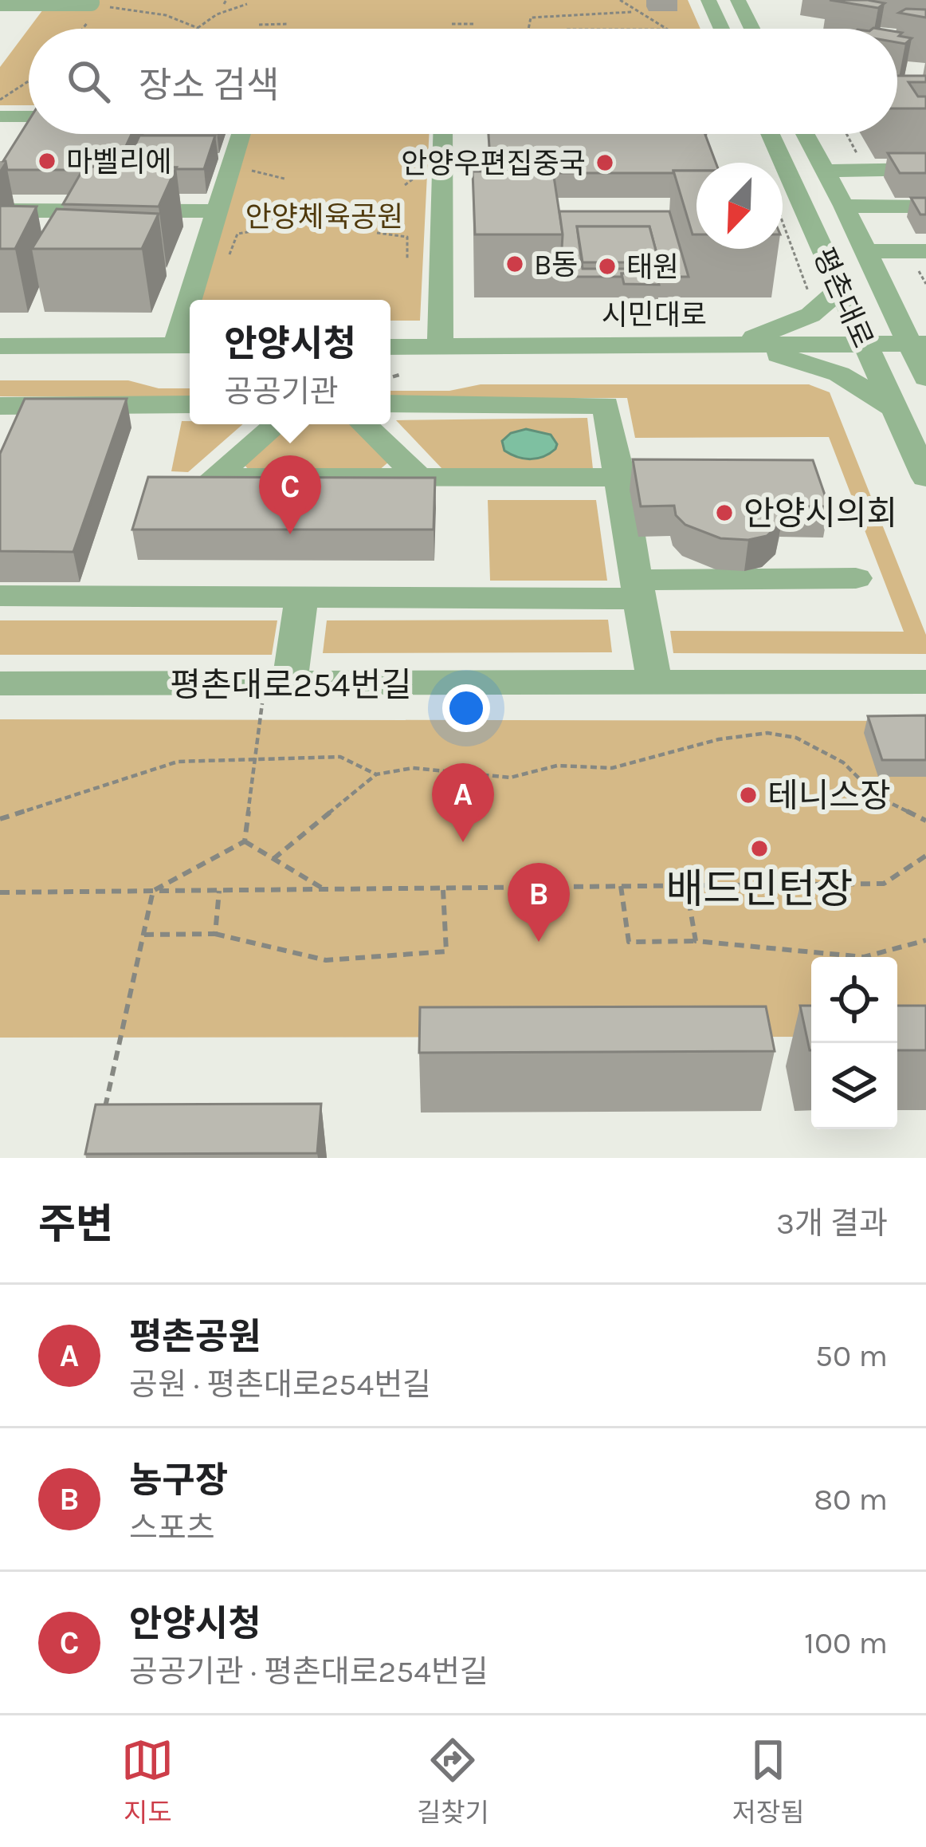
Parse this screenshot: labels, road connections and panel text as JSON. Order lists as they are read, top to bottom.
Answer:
{
  "streets": {
    "street": ["평촌대로", "시민대로", "평촌대로254번길"]
  },
  "crossings": [
    ["평촌대로", "시민대로"]
  ],
  "parks": ["안양체육공원"],
  "places": [
    "마벨리에",
    "안양우편집중국",
    "B동",
    "태원",
    "안양시의회",
    "테니스장",
    "배드민턴장"
  ],
  "north": "bottom left",
  "page": {
    "search": "장소 검색",
    "popup": ["안양시청", "공공기관"],
    "pins": ["C", "A", "B"],
    "heading": ["주변", "3개 결과"],
    "list": [
      {
        "mark": "A",
        "name": "평촌공원",
        "note": "공원 · 평촌대로254번길",
        "value": "50 m"
      },
      {
        "mark": "B",
        "name": "농구장",
        "note": "스포츠",
        "value": "80 m"
      },
      {
        "mark": "C",
        "name": "안양시청",
        "note": "공공기관 · 평촌대로254번길",
        "value": "100 m"
      }
    ],
    "nav": ["지도", "길찾기", "저장됨"]
  }
}
